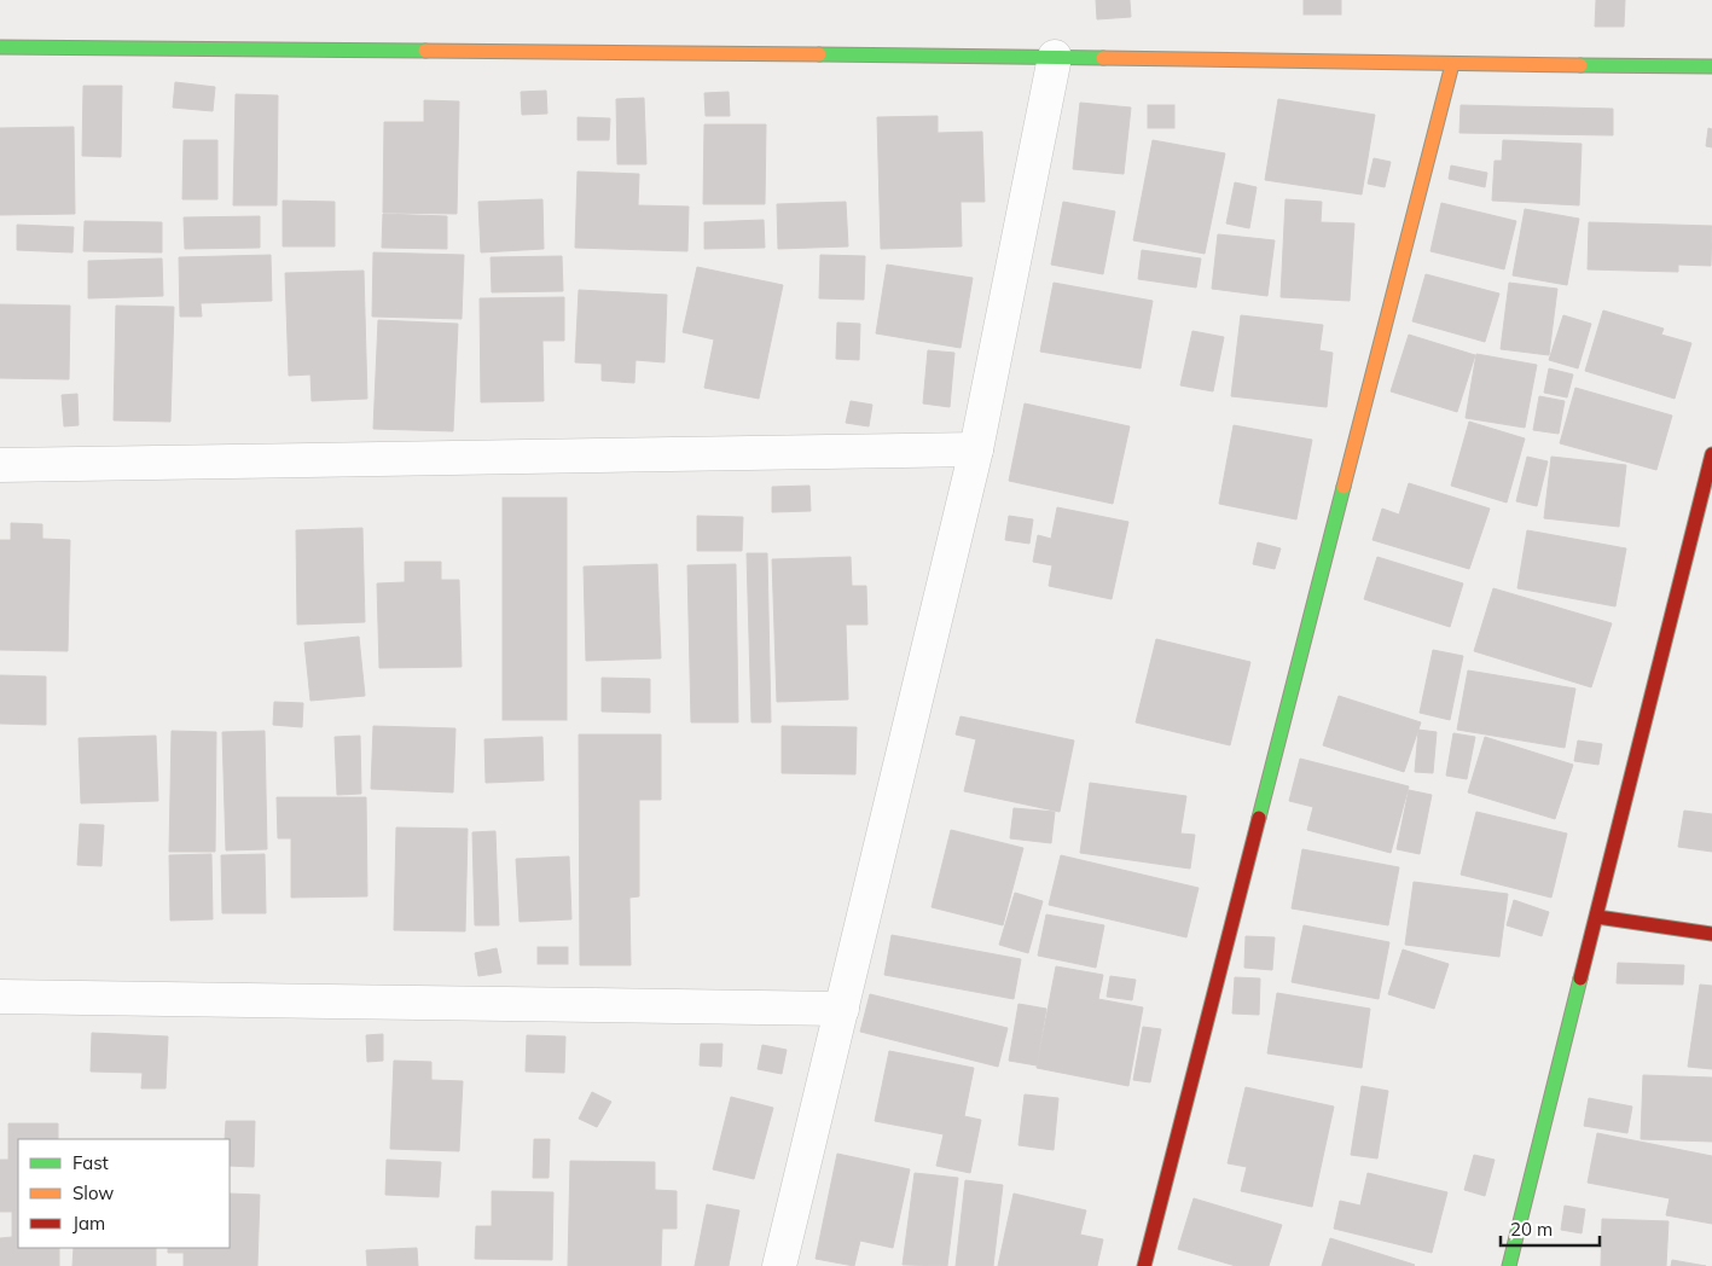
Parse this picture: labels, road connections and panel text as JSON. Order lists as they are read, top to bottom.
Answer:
{
  "legend": ["Fast", "Slow", "Jam"],
  "scale_bar": "20 m"
}
